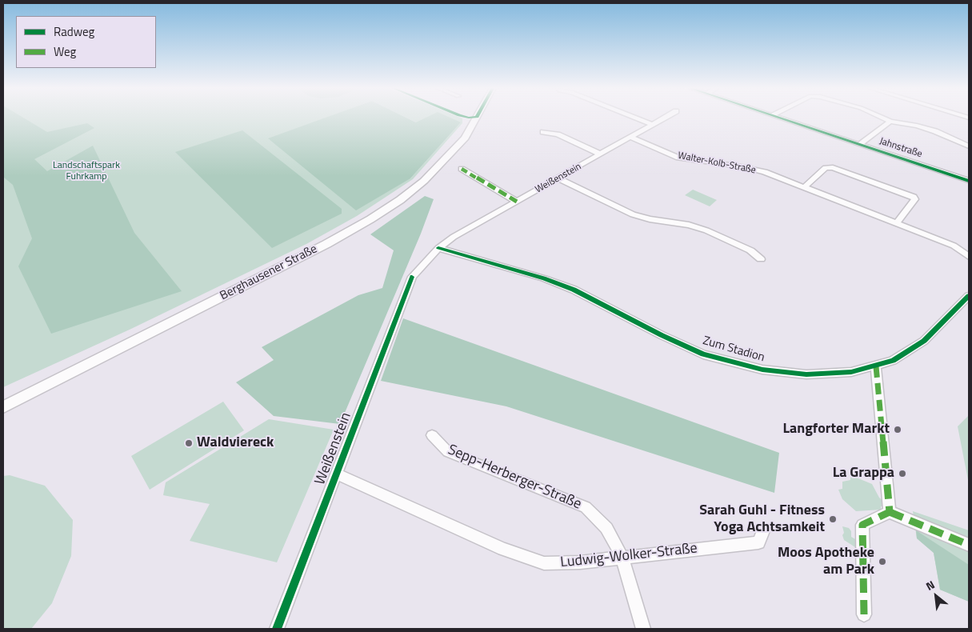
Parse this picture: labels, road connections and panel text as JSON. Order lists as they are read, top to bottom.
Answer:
{
  "streets": {
    "main road": ["Berghausener Straße"],
    "street": [
      "Jahnstraße",
      "Walter-Kolb-Straße",
      "Weißenstein",
      "Zum Stadion",
      "Sepp-Herberger-Straße",
      "Ludwig-Wolker-Straße"
    ]
  },
  "crossings": [
    ["Walter-Kolb-Straße", "Weißenstein"],
    ["Weißenstein", "Zum Stadion"],
    ["Weißenstein", "Ludwig-Wolker-Straße"],
    ["Sepp-Herberger-Straße", "Ludwig-Wolker-Straße"]
  ],
  "parks": ["Landschaftspark Fuhrkamp"],
  "places": [
    "Langforter Markt",
    "Waldviereck",
    "La Grappa",
    "Sarah Guhl - Fitness Yoga Achtsamkeit",
    "Moos Apotheke am Park"
  ],
  "legend": ["Radweg", "Weg"],
  "north": "top left"
}
